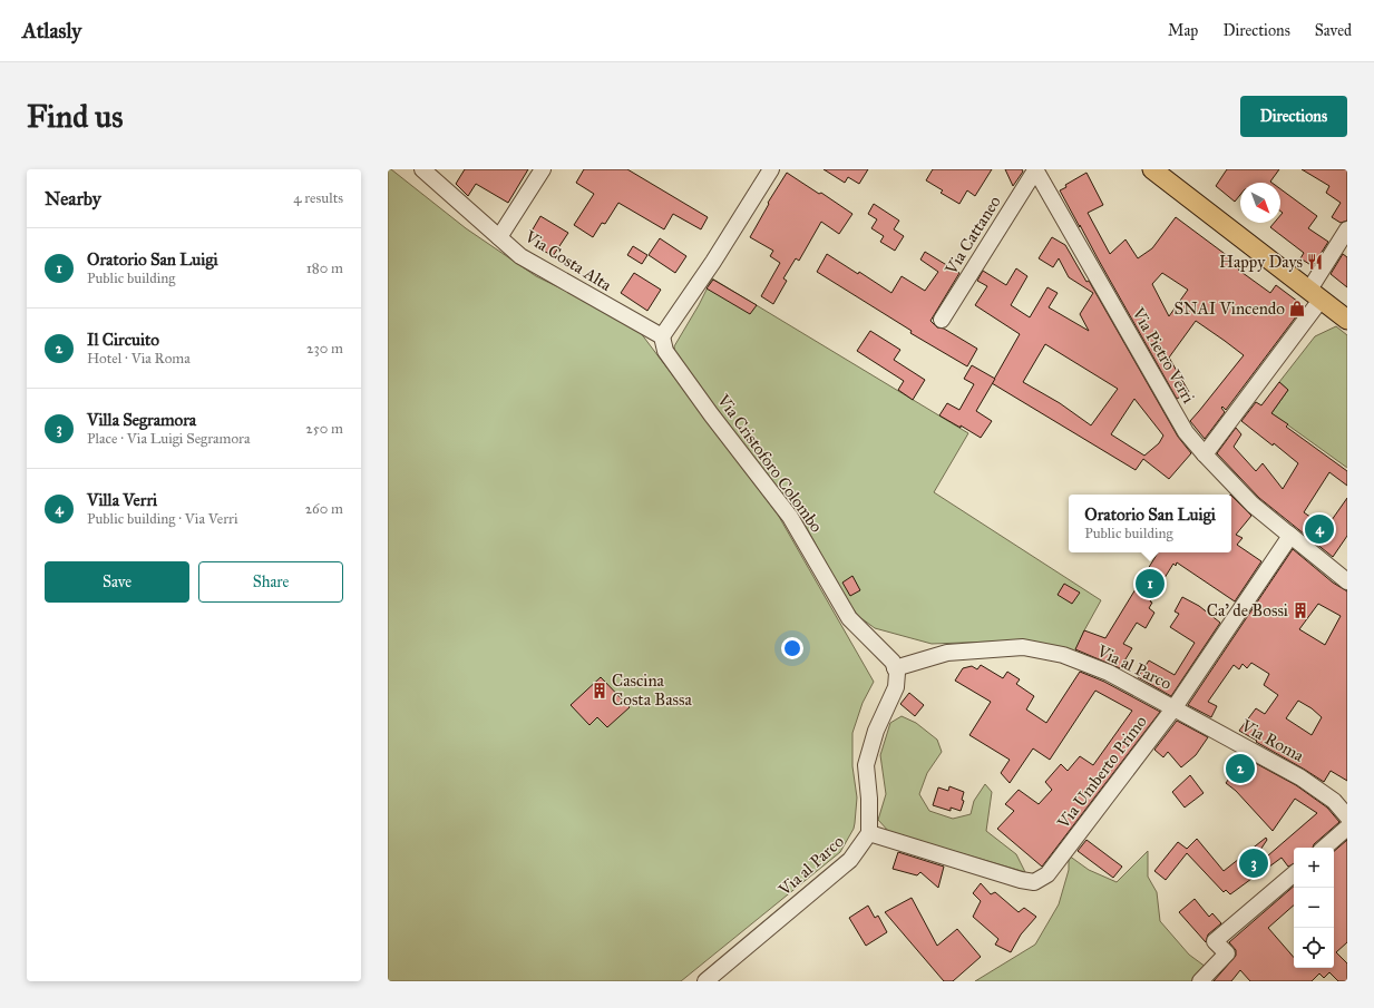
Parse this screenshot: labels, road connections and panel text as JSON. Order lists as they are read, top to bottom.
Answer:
{
  "streets": {
    "street": [
      "Via Cattaneo",
      "Via Costa Alta",
      "Via Pietro Verri",
      "Via Cristoforo Colombo",
      "Via al Parco",
      "Via Roma",
      "Via Umberto Primo"
    ]
  },
  "crossings": [
    ["Via Cattaneo", "Via Pietro Verri"],
    ["Via Costa Alta", "Via Cristoforo Colombo"],
    ["Via Pietro Verri", "Via Umberto Primo"],
    ["Via Cristoforo Colombo", "Via al Parco"],
    ["Via al Parco", "Via Roma"],
    ["Via al Parco", "Via Umberto Primo"],
    ["Via Roma", "Via Umberto Primo"]
  ],
  "places": {
    "restaurant": ["Happy Days"],
    "shop": ["SNAI Vincendo"],
    "building": ["Ca' de Bossi", "Cascina Costa Bassa"]
  },
  "north": "bottom right",
  "page": {
    "header": "Atlasly",
    "nav": ["Map", "Directions", "Saved"],
    "buttons": [
      "Directions",
      ["Save", "Share"]
    ],
    "title": "Find us",
    "heading": ["Nearby", "4 results"],
    "list": [
      {
        "mark": "1",
        "name": "Oratorio San Luigi",
        "note": "Public building",
        "value": "180 m"
      },
      {
        "mark": "2",
        "name": "Il Circuito",
        "note": "Hotel · Via Roma",
        "value": "230 m"
      },
      {
        "mark": "3",
        "name": "Villa Segramora",
        "note": "Place · Via Luigi Segramora",
        "value": "250 m"
      },
      {
        "mark": "4",
        "name": "Villa Verri",
        "note": "Public building · Via Verri",
        "value": "260 m"
      }
    ],
    "popup": ["Oratorio San Luigi", "Public building"],
    "pins": [
      "4",
      "1",
      "2",
      "3"
    ],
    "map_buttons": ["+", "−"]
  }
}
